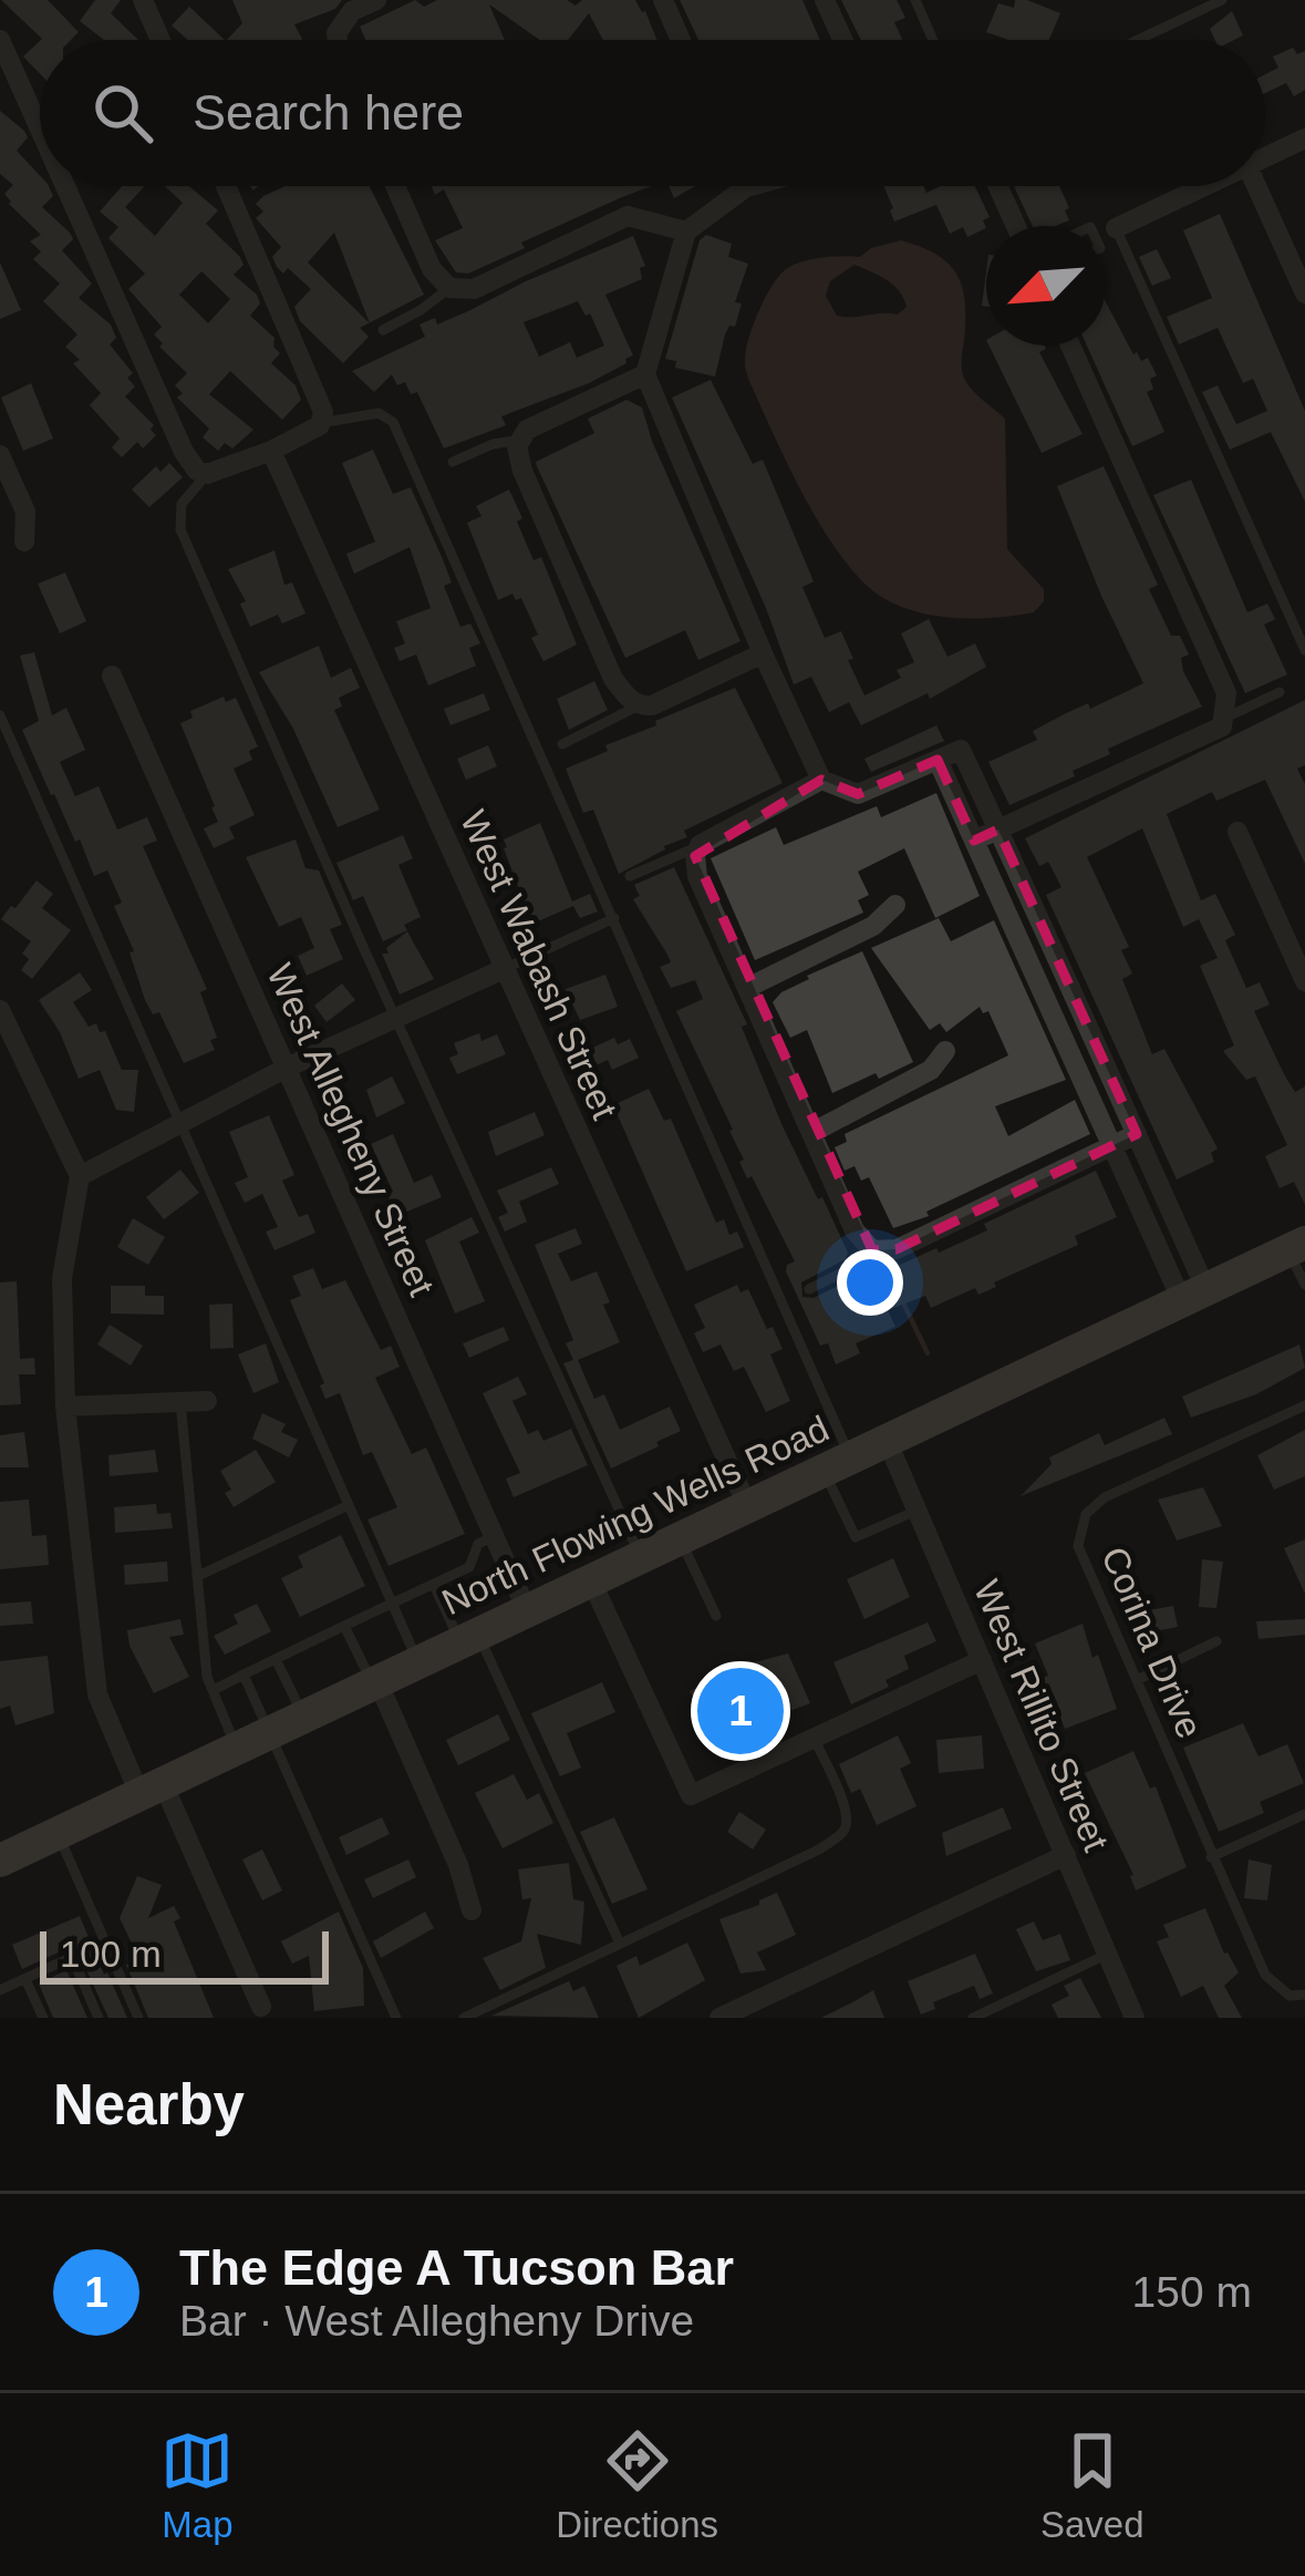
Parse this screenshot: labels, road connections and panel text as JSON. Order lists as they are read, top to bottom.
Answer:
{
  "streets": {
    "main road": ["North Flowing Wells Road"],
    "street": ["West Wabash Street", "West Allegheny Street", "West Rillito Street"],
    "lane": ["Corina Drive"]
  },
  "crossings": [
    ["West Wabash Street", "North Flowing Wells Road"],
    ["West Allegheny Street", "North Flowing Wells Road"],
    ["North Flowing Wells Road", "West Rillito Street"]
  ],
  "scale_bar": "100 m",
  "north": "bottom left",
  "page": {
    "search": "Search here",
    "pins": "1",
    "scale": "100 m",
    "heading": "Nearby",
    "list": [
      {
        "mark": "1",
        "name": "The Edge A Tucson Bar",
        "note": "Bar · West Allegheny Drive",
        "value": "150 m"
      }
    ],
    "nav": ["Map", "Directions", "Saved"]
  }
}
